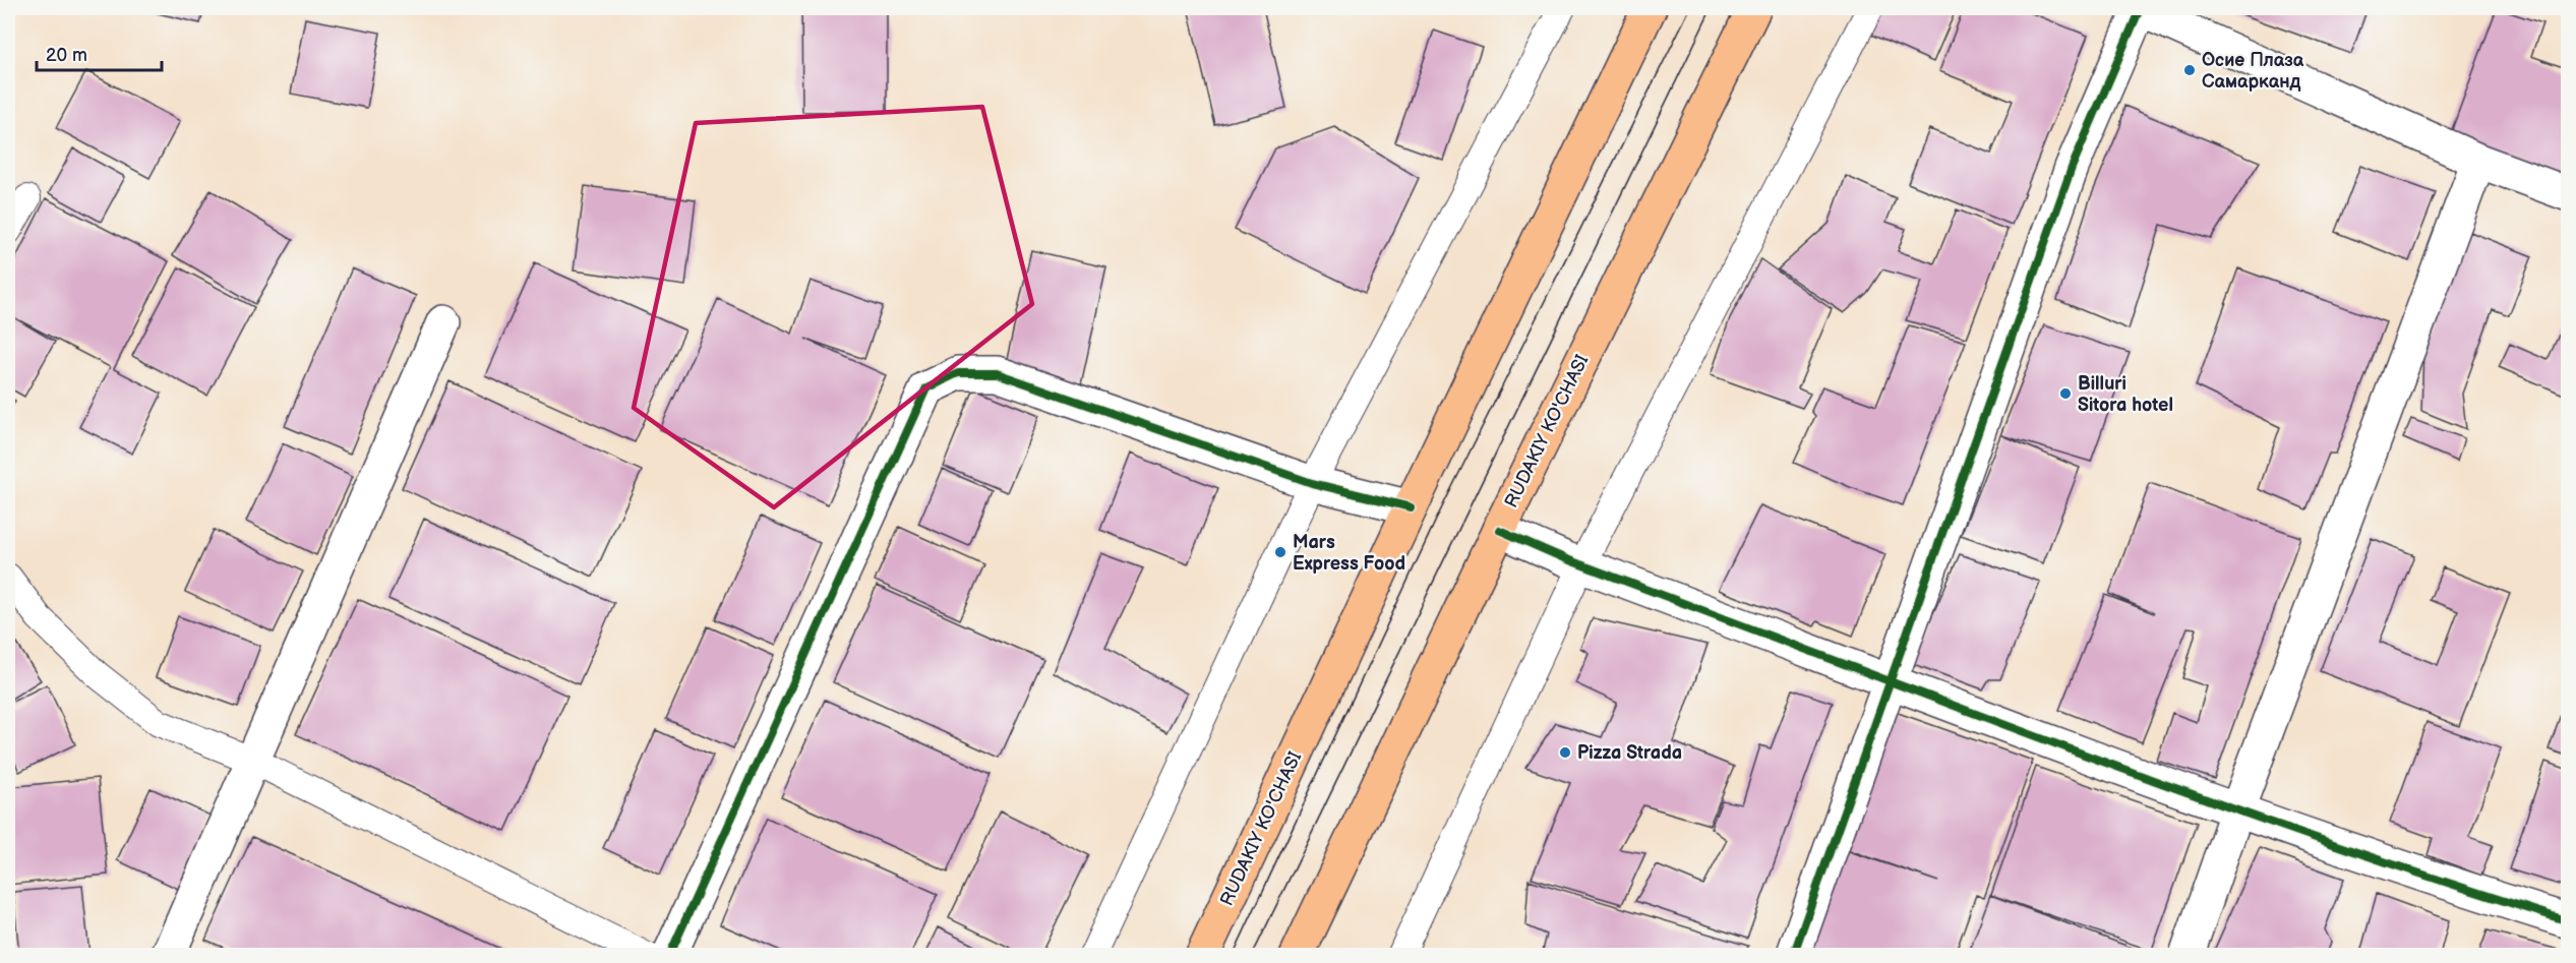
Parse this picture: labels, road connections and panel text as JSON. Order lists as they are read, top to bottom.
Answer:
{
  "streets": {
    "main road": ["RUDAKIY KO'CHASI"]
  },
  "places": [
    "Осие Плаза Самарканд",
    "Billuri Sitora hotel",
    "Mars Express Food",
    "Pizza Strada"
  ],
  "scale_bar": "20 m"
}
